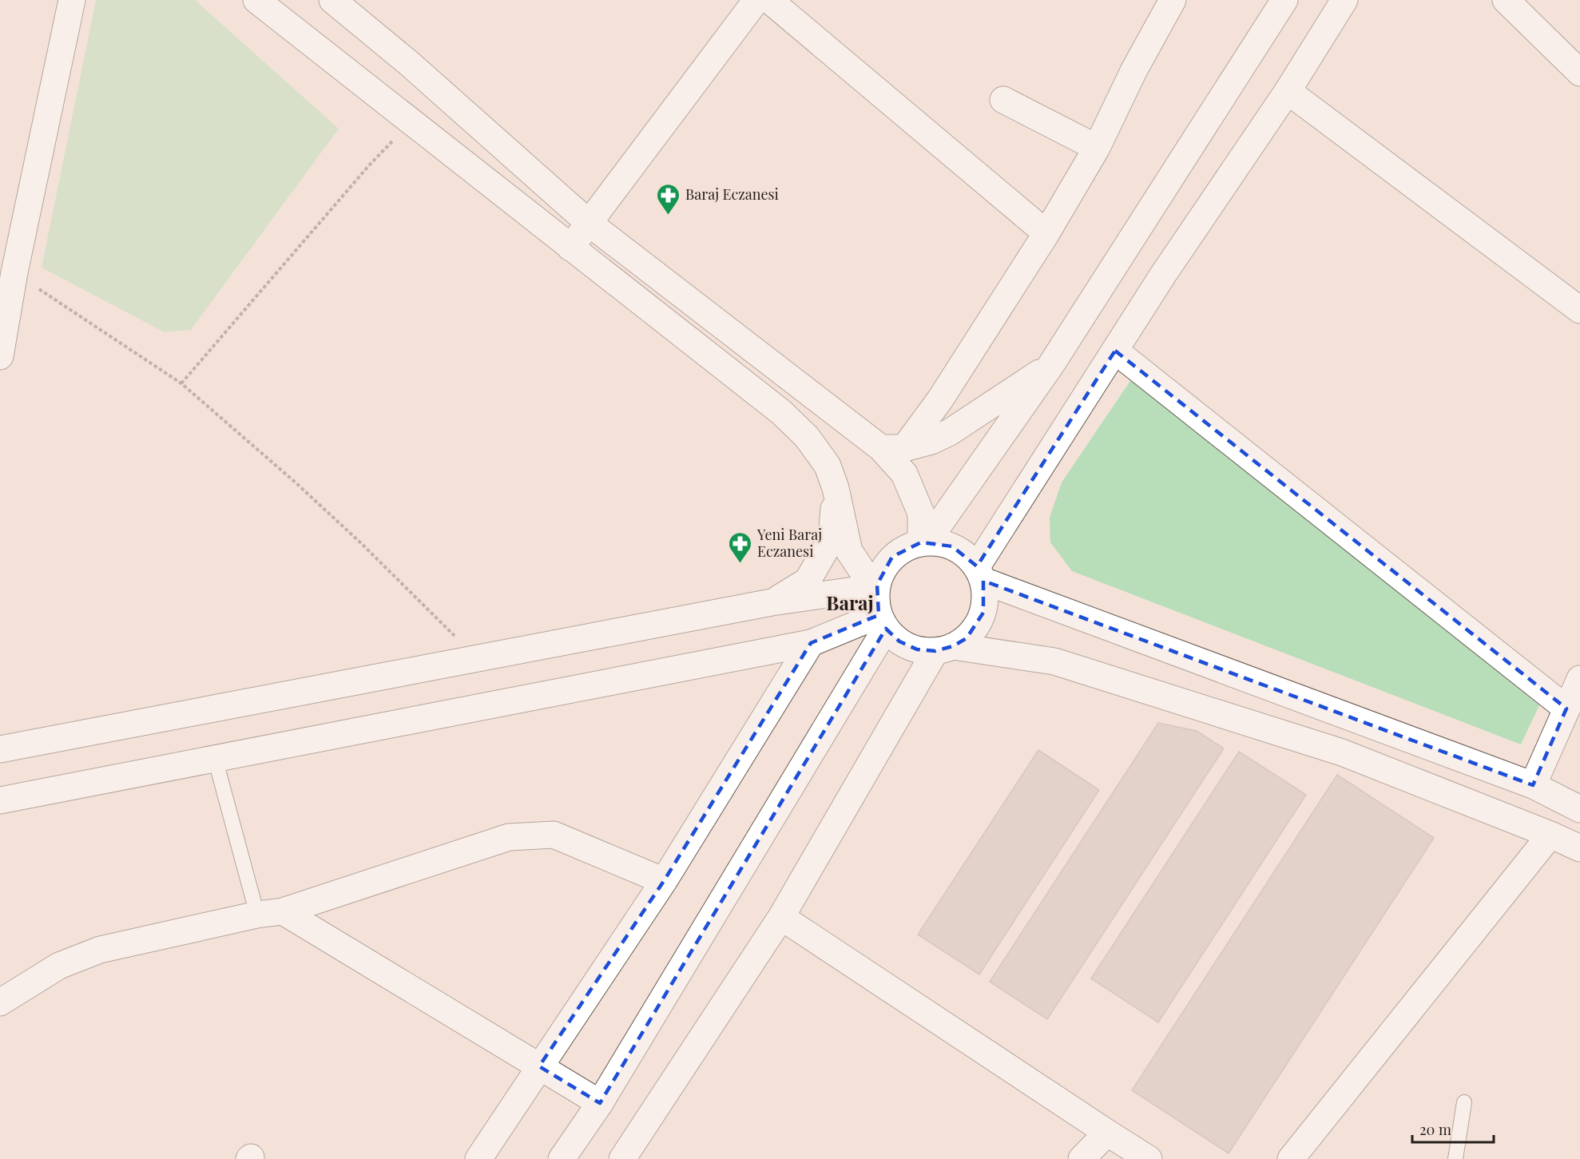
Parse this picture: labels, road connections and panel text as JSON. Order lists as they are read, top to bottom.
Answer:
{
  "districts": ["Baraj"],
  "places": {
    "pharmacy": ["Baraj Eczanesi", "Yeni Baraj Eczanesi"]
  },
  "scale_bar": "20 m"
}
